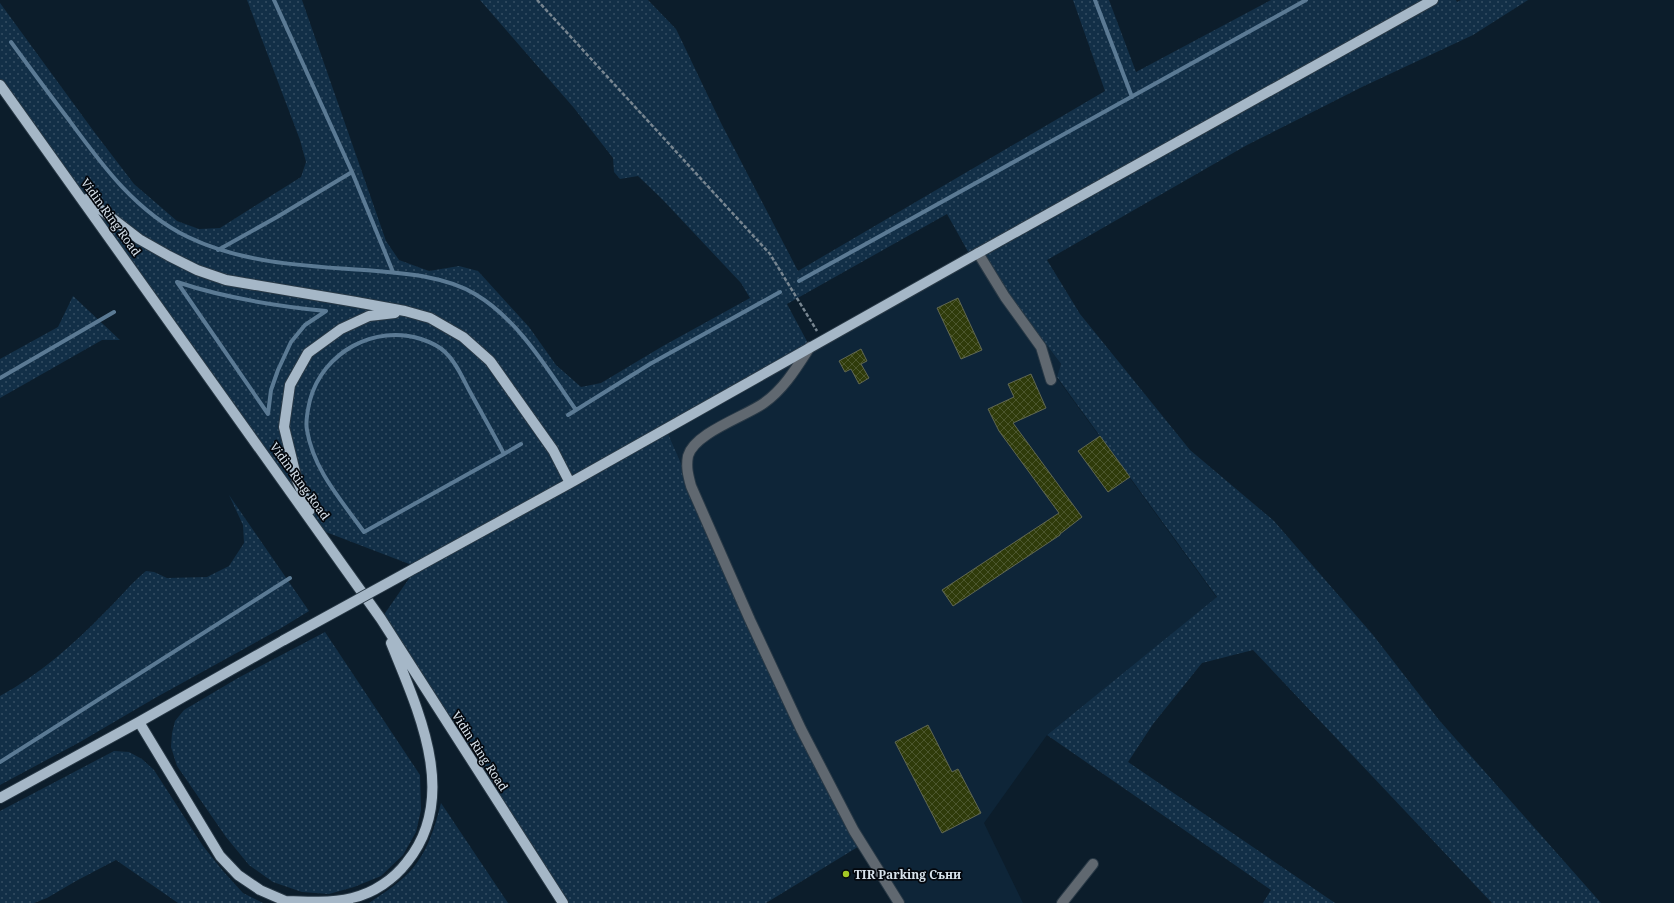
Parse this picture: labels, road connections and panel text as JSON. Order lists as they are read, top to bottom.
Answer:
{
  "streets": {
    "main road": ["Vidin Ring Road"]
  },
  "places": ["TIR Parking Съни"]
}
